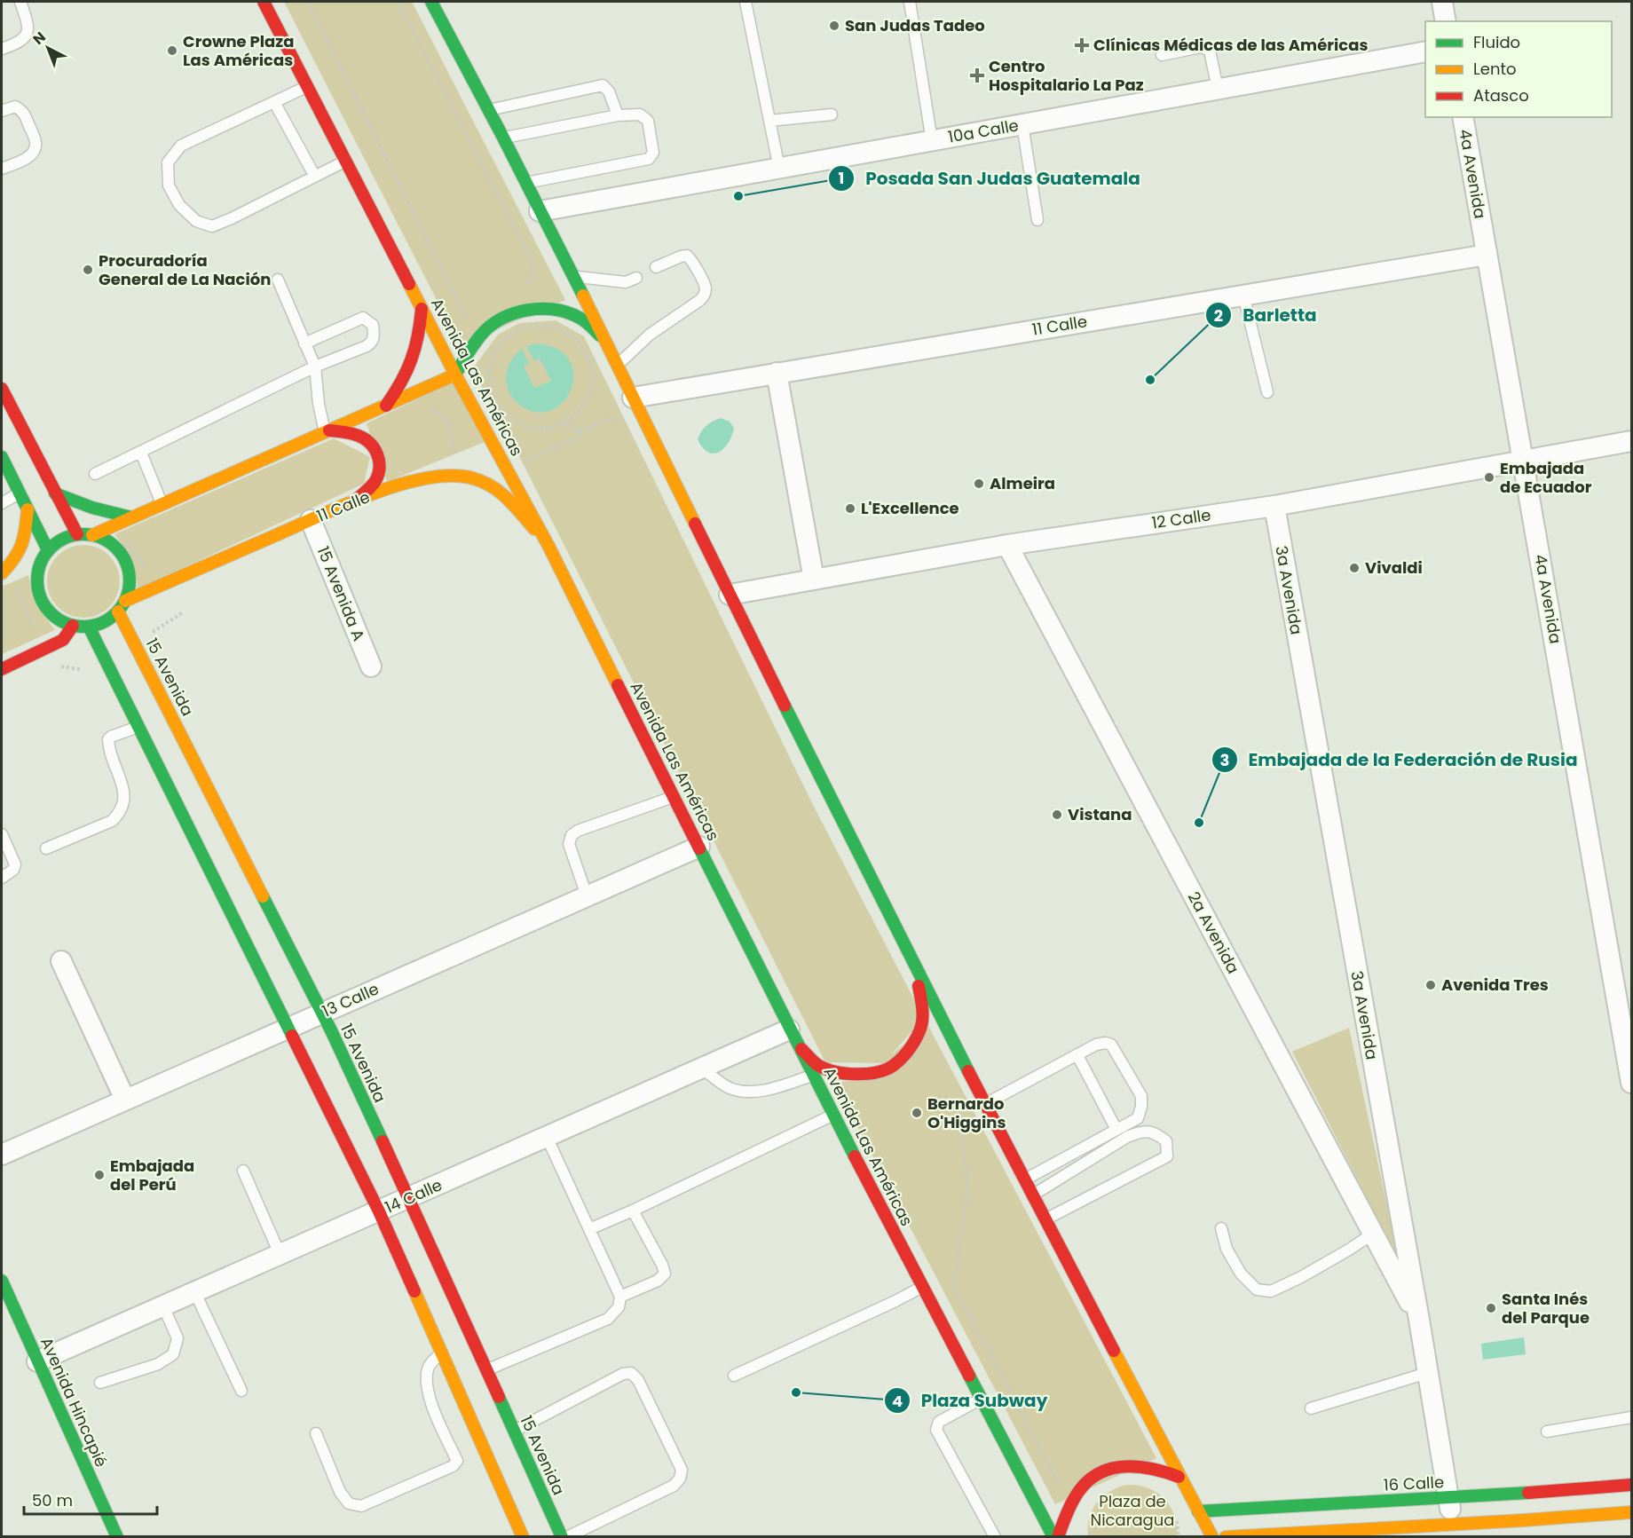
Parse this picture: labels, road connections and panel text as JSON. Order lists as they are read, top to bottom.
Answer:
{
  "streets": {
    "main road": [
      "11 Calle",
      "Avenida Las Américas",
      "15 Avenida",
      "Avenida Hincapié",
      "16 Calle"
    ],
    "street": [
      "10a Calle",
      "4a Avenida",
      "12 Calle",
      "3a Avenida",
      "15 Avenida A",
      "2a Avenida",
      "13 Calle",
      "14 Calle"
    ]
  },
  "crossings": [
    ["4a Avenida", "11 Calle"],
    ["4a Avenida", "12 Calle"],
    ["11 Calle", "Avenida Las Américas"],
    ["11 Calle", "15 Avenida A"],
    ["11 Calle", "15 Avenida"],
    ["Avenida Las Américas", "13 Calle"],
    ["Avenida Las Américas", "14 Calle"],
    ["12 Calle", "3a Avenida"],
    ["12 Calle", "2a Avenida"],
    ["3a Avenida", "2a Avenida"],
    ["3a Avenida", "16 Calle"],
    ["15 Avenida", "13 Calle"],
    ["15 Avenida", "14 Calle"],
    ["14 Calle", "Avenida Hincapié"]
  ],
  "parks": ["Plaza de Nicaragua"],
  "places": {
    "other": [
      "San Judas Tadeo",
      "Crowne Plaza Las Américas",
      "Posada San Judas Guatemala",
      "Procuradoría General de La Nación",
      "Barletta",
      "Embajada de Ecuador",
      "Almeira",
      "L'Excellence",
      "Vivaldi",
      "Vistana",
      "Embajada de la Federación de Rusia",
      "Avenida Tres",
      "Bernardo O'Higgins",
      "Embajada del Perú",
      "Santa Inés del Parque",
      "Plaza Subway"
    ],
    "health": ["Clínicas Médicas de las Américas", "Centro Hospitalario La Paz"]
  },
  "legend": ["Fluido", "Lento", "Atasco"],
  "scale_bar": "50 m",
  "north": "top left"
}
